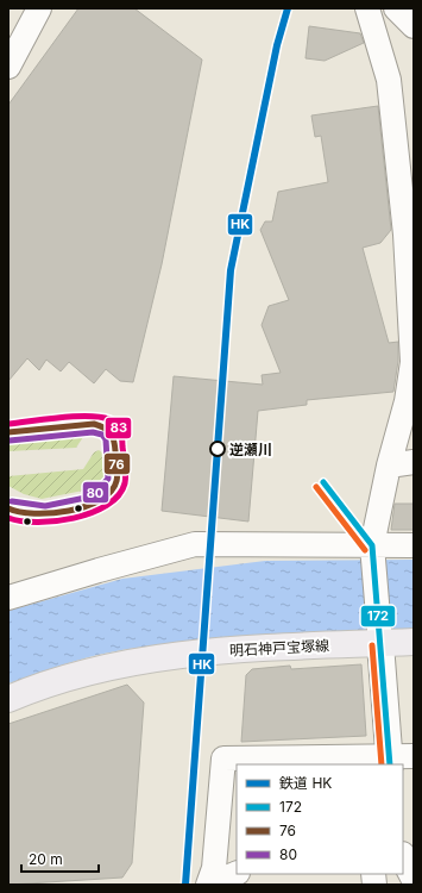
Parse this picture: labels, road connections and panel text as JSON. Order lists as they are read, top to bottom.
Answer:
{
  "streets": {
    "main road": ["明石神戸宝塚線"]
  },
  "places": ["逆瀬川"],
  "lines": [
    "rail line HK",
    "transit line 83",
    "transit line 76",
    "transit line 80",
    "transit line 172"
  ],
  "legend": [
    "鉄道 HK",
    "172",
    "76",
    "80"
  ],
  "scale_bar": "20 m"
}
